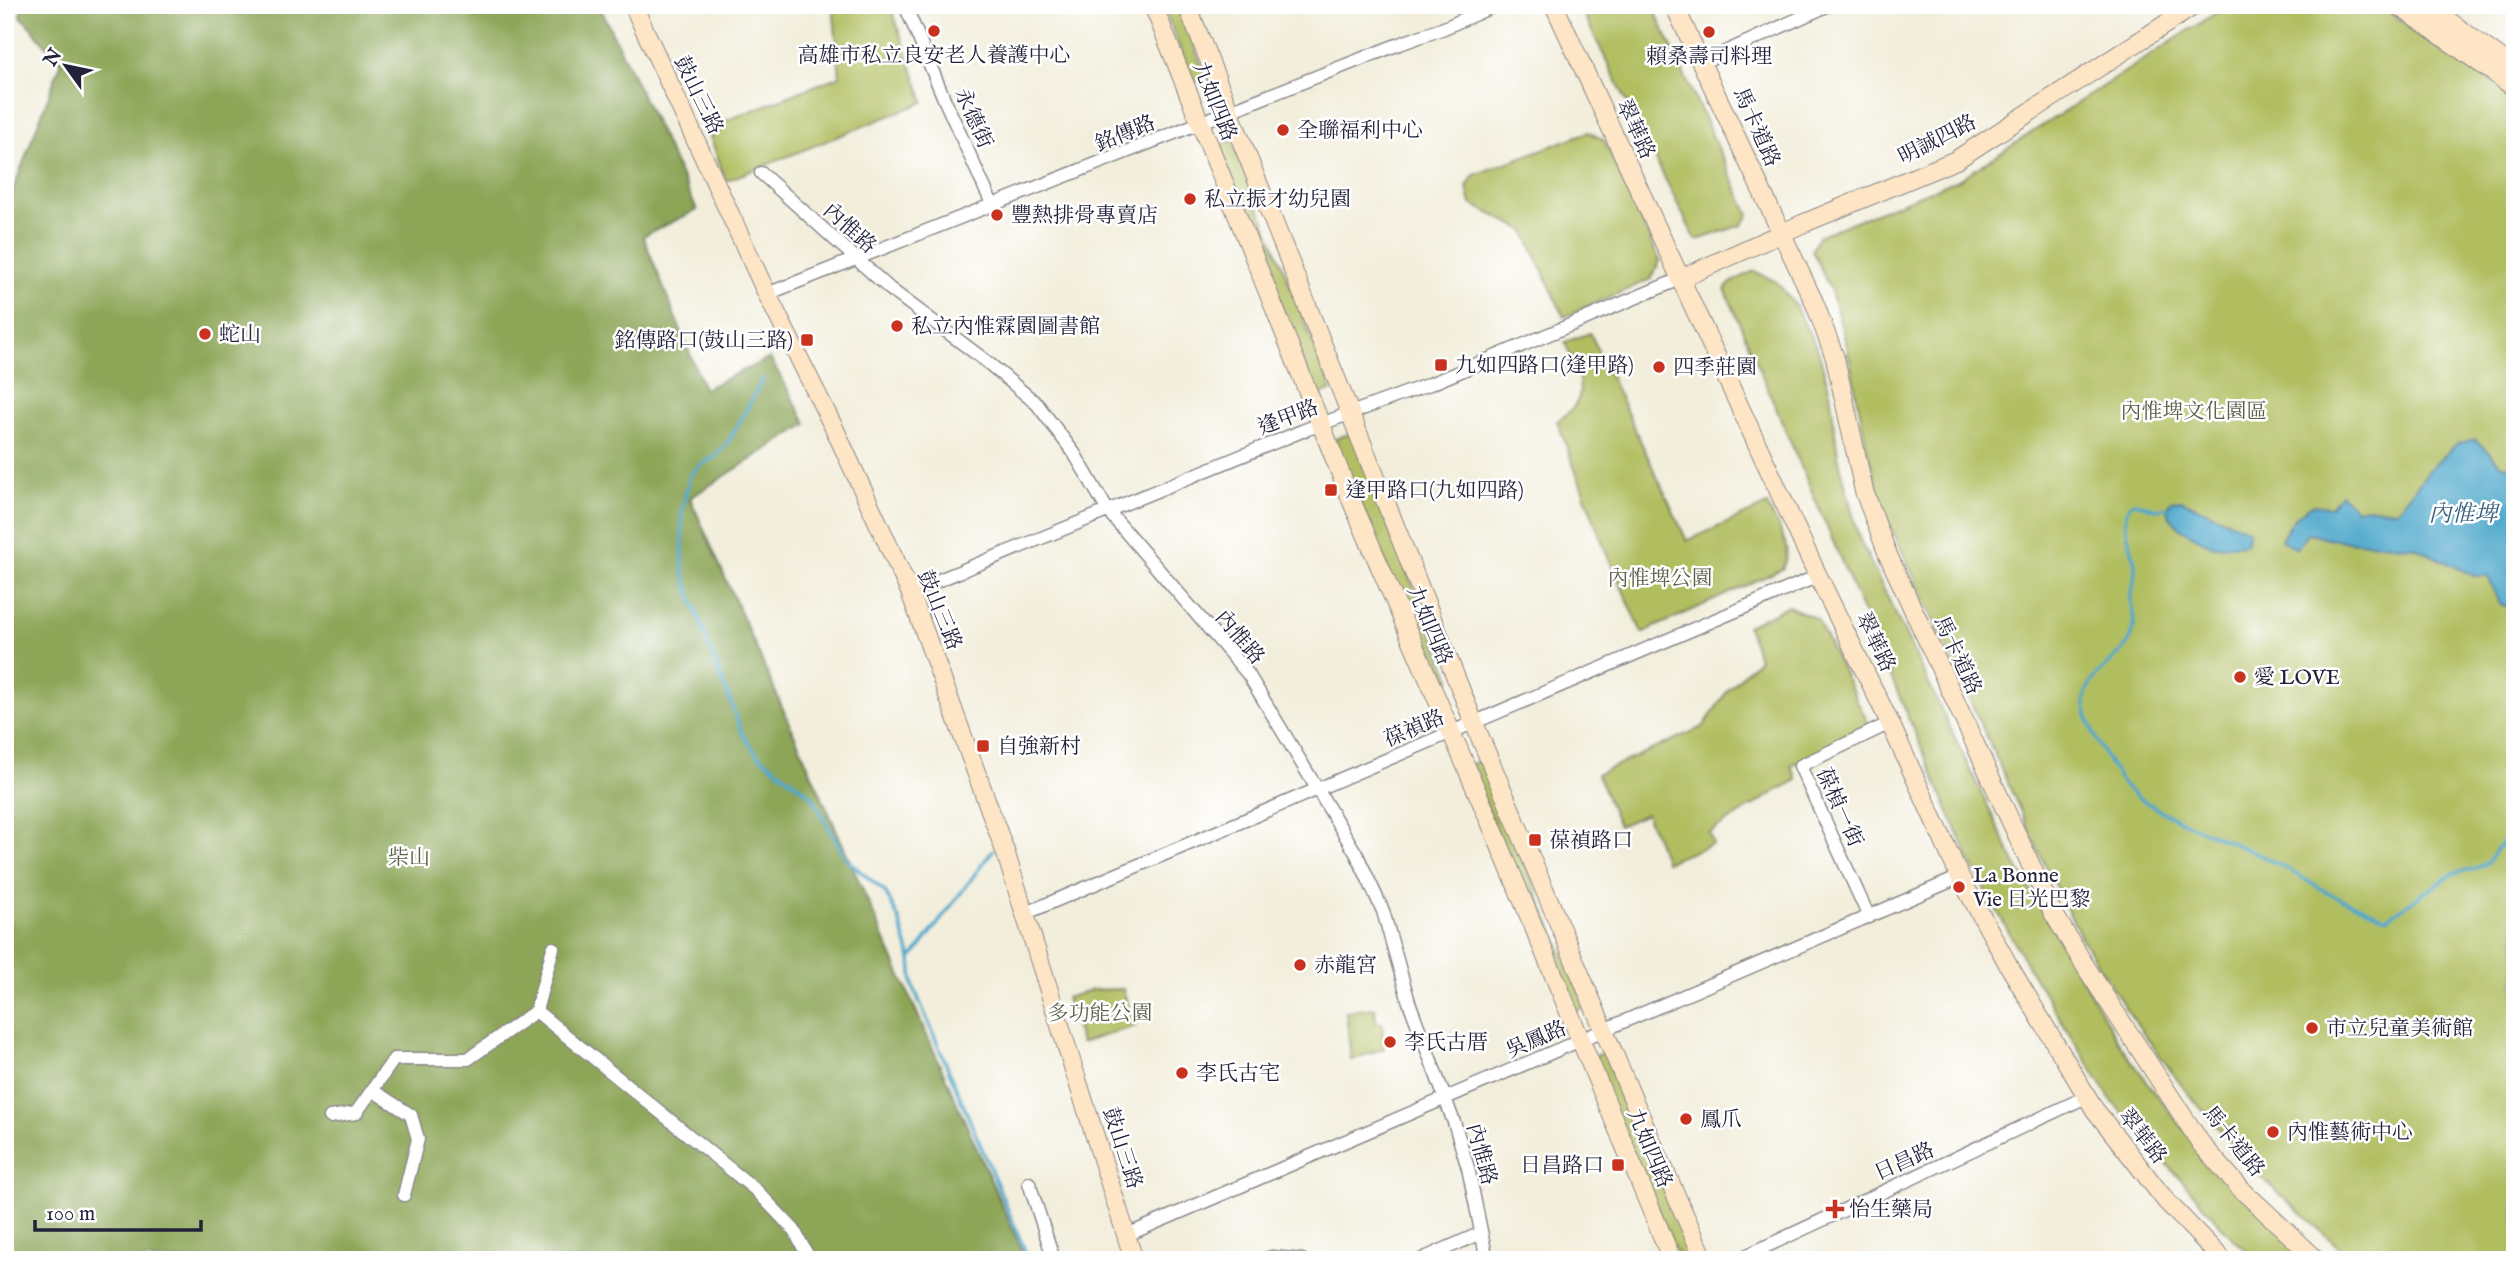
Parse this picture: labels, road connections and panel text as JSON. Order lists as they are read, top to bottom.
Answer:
{
  "streets": {
    "street": [
      "鼓山三路",
      "九如四路",
      "永德街",
      "馬卡道路",
      "翠華路",
      "銘傳路",
      "明誠四路",
      "內惟路",
      "逢甲路",
      "葆禎路",
      "葆楨一街",
      "吳鳳路",
      "日昌路"
    ]
  },
  "crossings": [
    ["鼓山三路", "銘傳路"],
    ["鼓山三路", "逢甲路"],
    ["鼓山三路", "葆禎路"],
    ["鼓山三路", "吳鳳路"],
    ["九如四路", "銘傳路"],
    ["九如四路", "逢甲路"],
    ["九如四路", "葆禎路"],
    ["九如四路", "吳鳳路"],
    ["永德街", "銘傳路"],
    ["馬卡道路", "明誠四路"],
    ["翠華路", "明誠四路"],
    ["翠華路", "逢甲路"],
    ["翠華路", "葆禎路"],
    ["翠華路", "葆楨一街"],
    ["翠華路", "吳鳳路"],
    ["翠華路", "日昌路"],
    ["銘傳路", "內惟路"],
    ["明誠四路", "逢甲路"],
    ["內惟路", "逢甲路"],
    ["內惟路", "葆禎路"],
    ["內惟路", "吳鳳路"],
    ["葆楨一街", "吳鳳路"]
  ],
  "water": ["內惟埤"],
  "parks": [
    "內惟埤文化園區",
    "內惟埤公園",
    "柴山",
    "多功能公園"
  ],
  "places": {
    "other": [
      "高雄市私立良安老人養護中心",
      "賴桑壽司料理",
      "全聯福利中心",
      "私立振才幼兒園",
      "豐熱排骨專賣店",
      "私立內惟霖園圖書館",
      "蛇山",
      "四季莊園",
      "愛 LOVE",
      "La Bonne Vie 日光巴黎",
      "赤龍宮",
      "市立兒童美術館",
      "李氏古厝",
      "李氏古宅",
      "鳳爪",
      "內惟藝術中心"
    ],
    "transit": [
      "銘傳路口(鼓山三路)",
      "九如四路口(逢甲路)",
      "逢甲路口(九如四路)",
      "自強新村",
      "葆禎路口",
      "日昌路口"
    ],
    "health": ["怡生藥局"]
  },
  "scale_bar": "100 m",
  "north": "top left"
}
